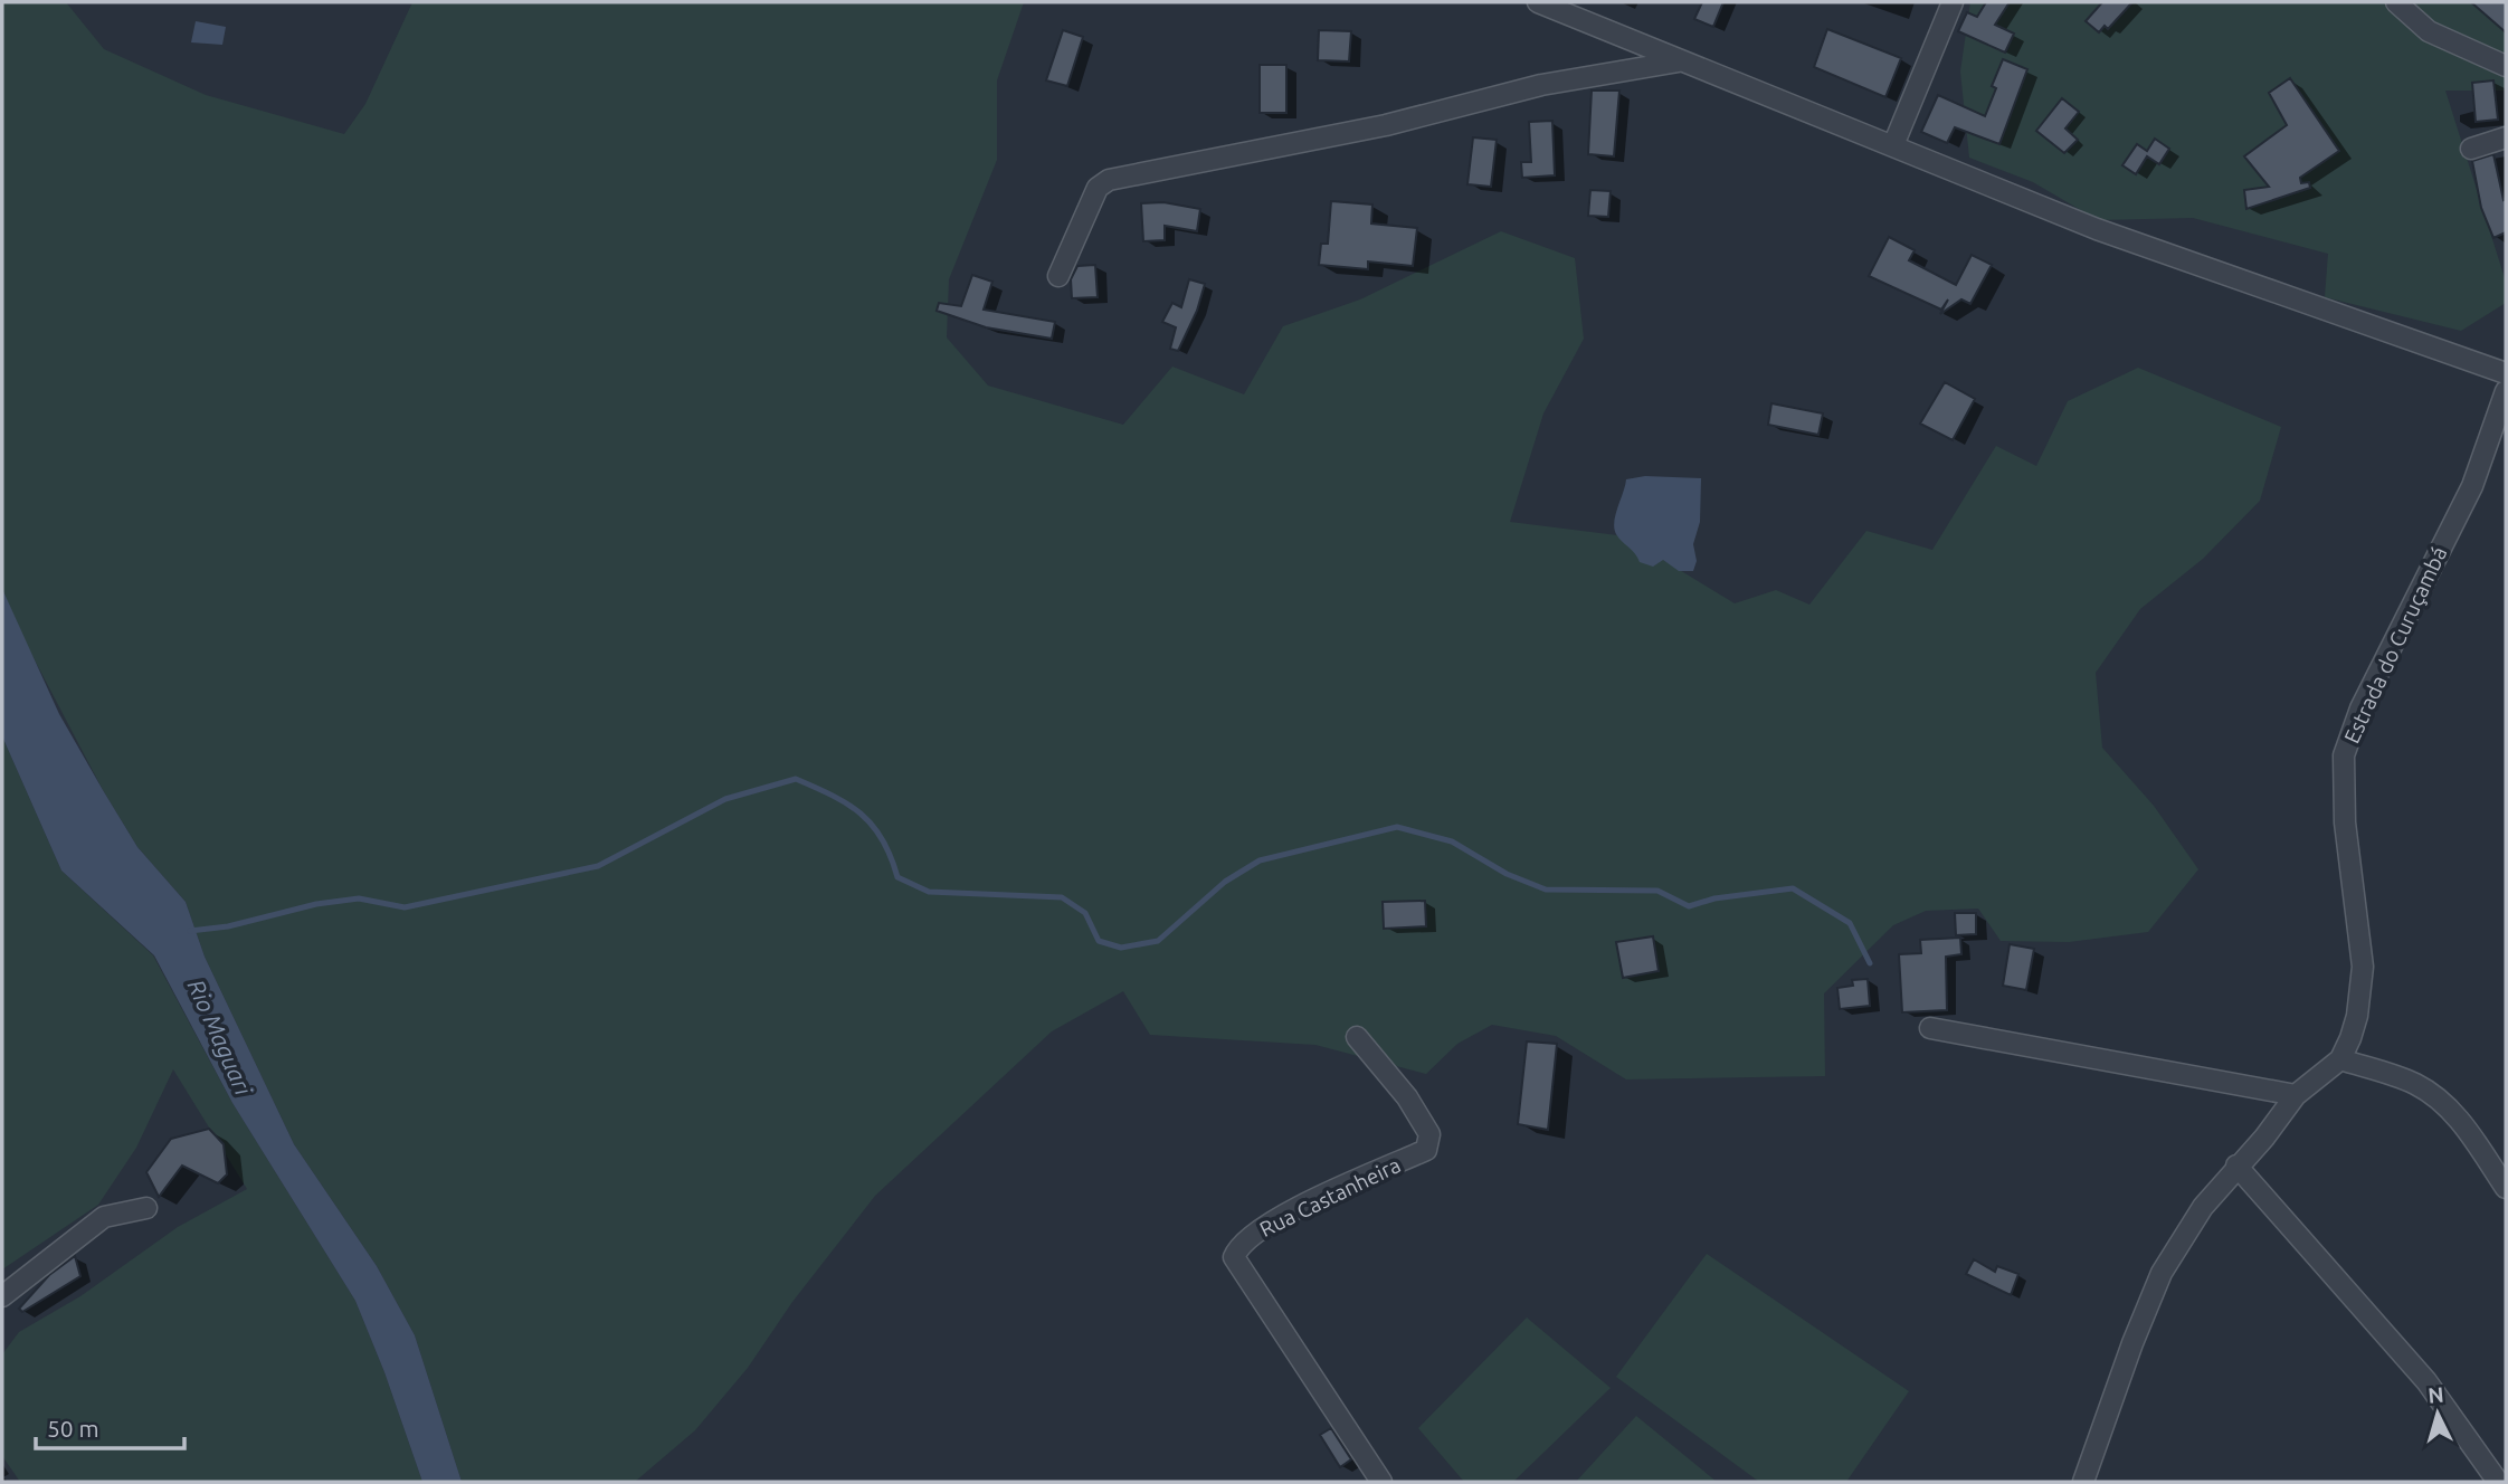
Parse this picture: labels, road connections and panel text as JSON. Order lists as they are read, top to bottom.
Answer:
{
  "streets": {
    "street": ["Estrada do Curuçambá", "Rua Castanheira"]
  },
  "water": ["Rio Maguari"],
  "scale_bar": "50 m",
  "north": "top"
}
